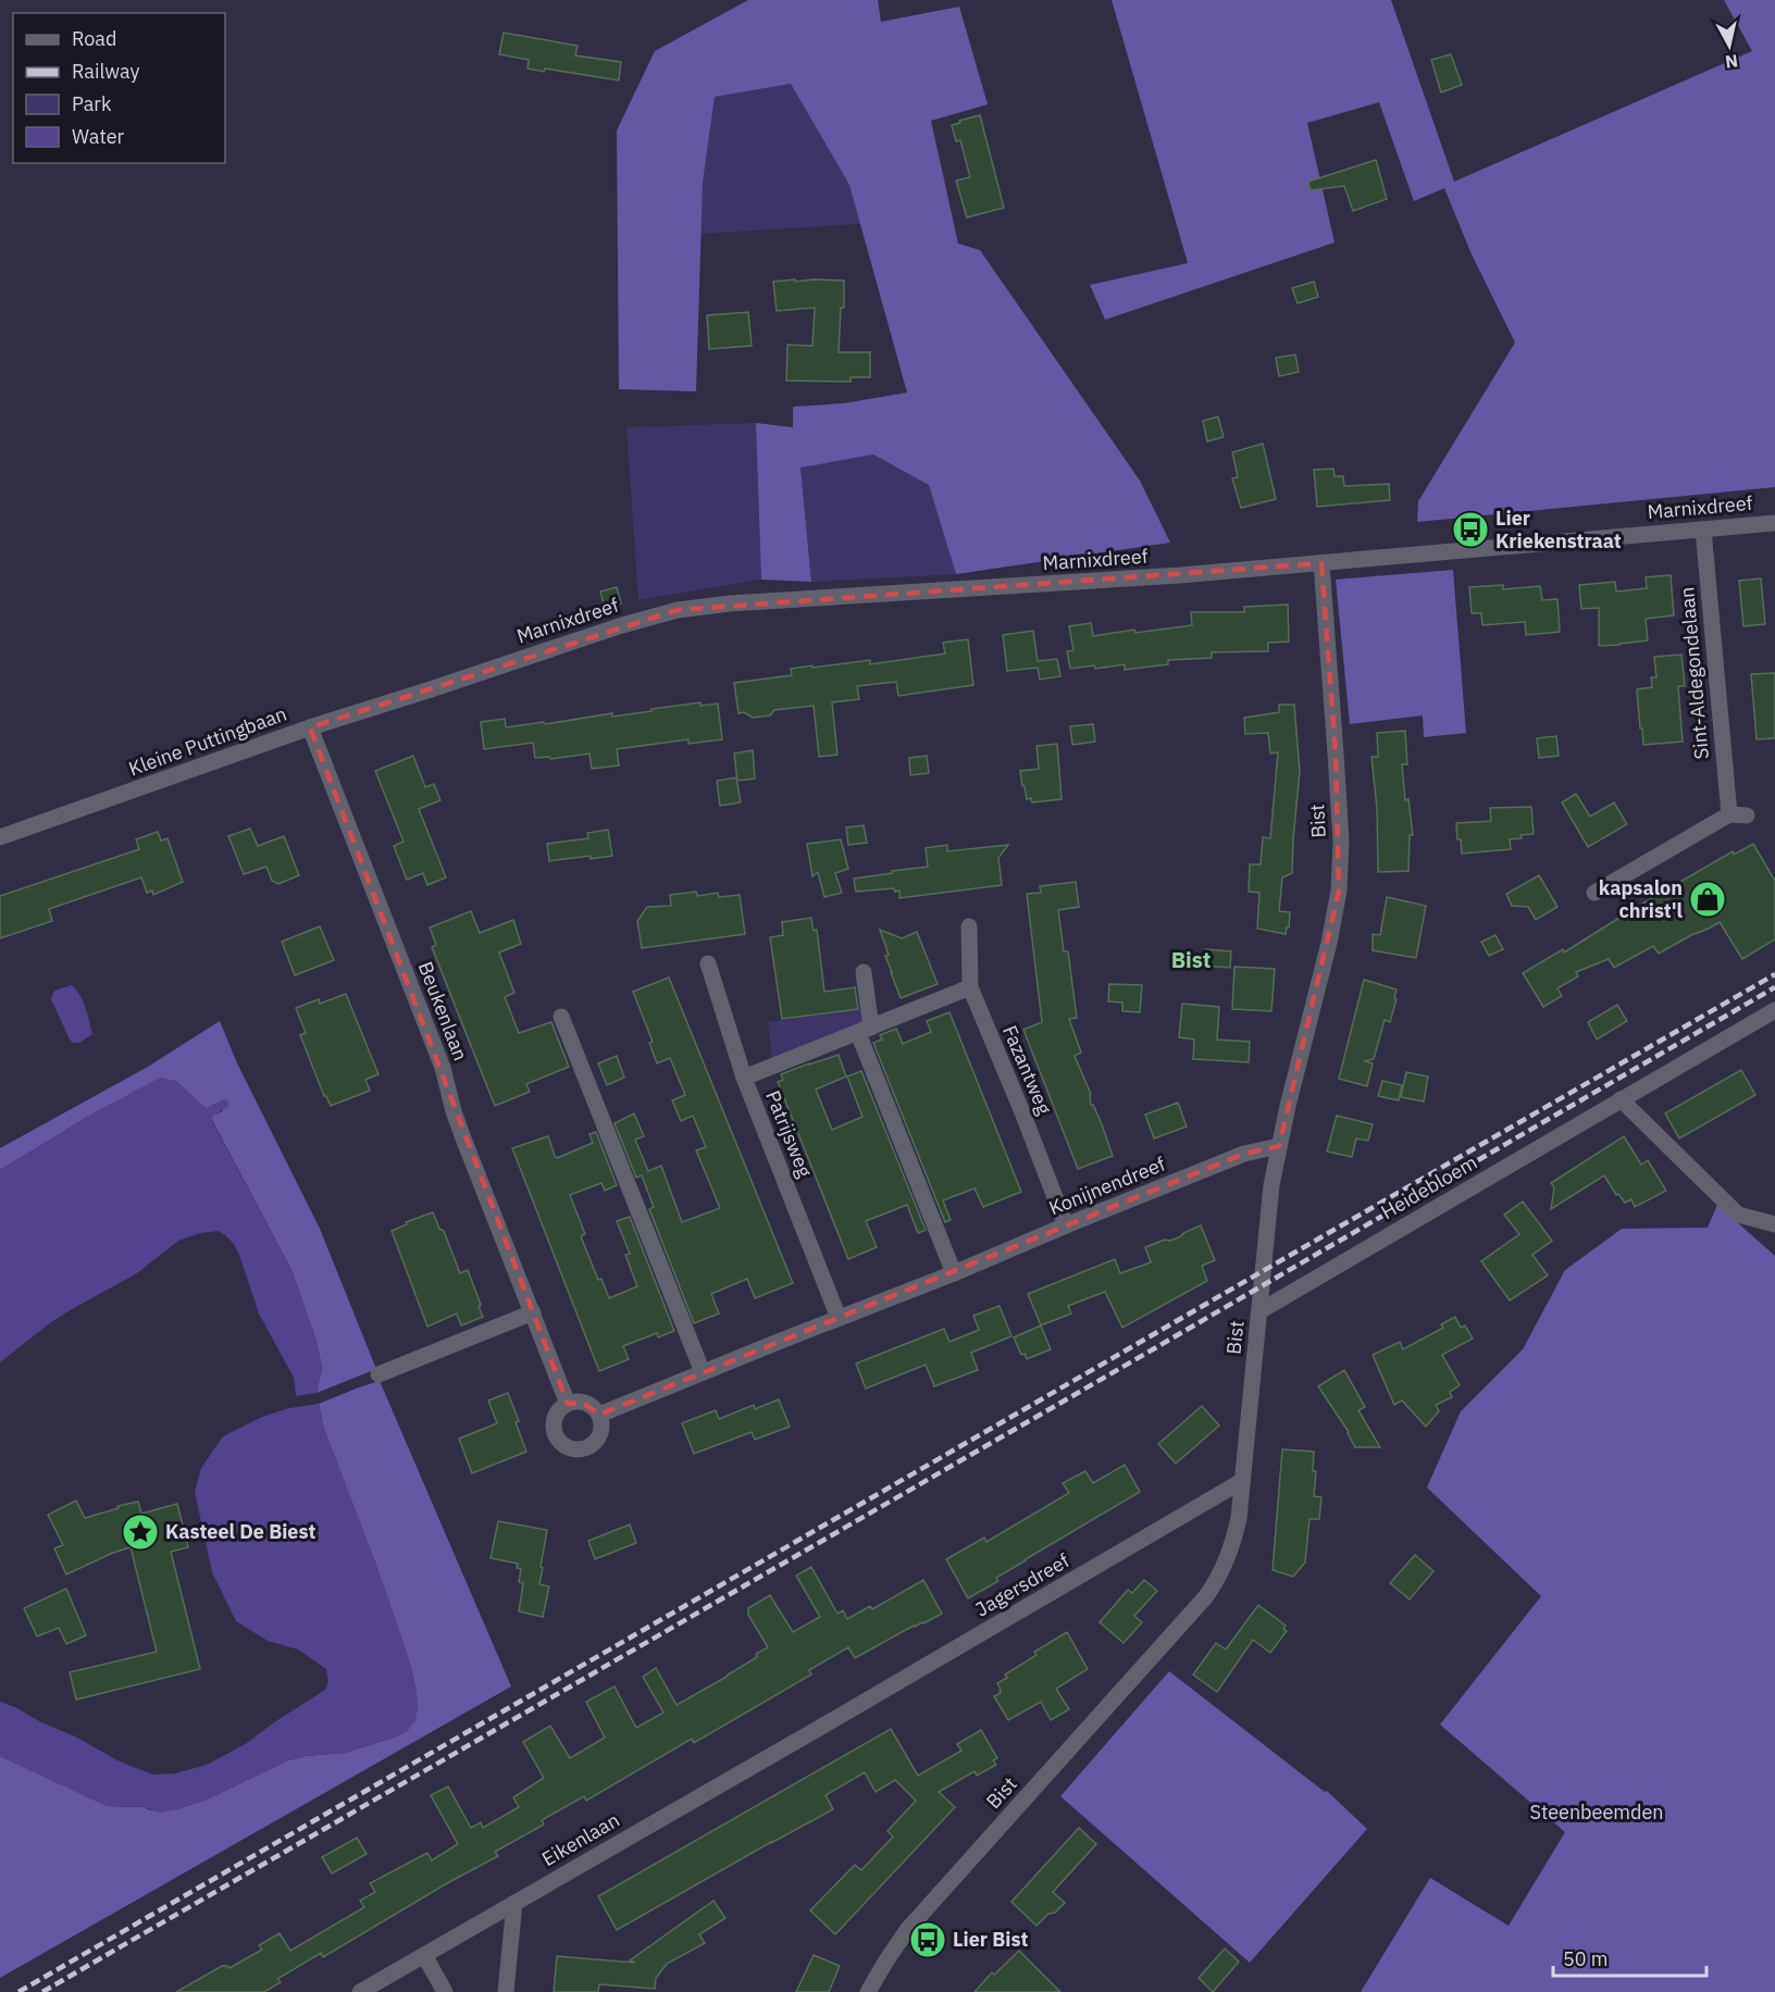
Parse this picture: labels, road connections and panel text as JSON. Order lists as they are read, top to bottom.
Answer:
{
  "streets": {
    "street": [
      "Marnixdreef",
      "Sint-Aldegondelaan",
      "Kleine Puttingbaan",
      "Bist",
      "Beukenlaan",
      "Fazantweg",
      "Patrijsweg",
      "Konijnendreef",
      "Heidebloem",
      "Jagersdreef",
      "Eikenlaan"
    ]
  },
  "crossings": [
    ["Marnixdreef", "Sint-Aldegondelaan"],
    ["Marnixdreef", "Kleine Puttingbaan"],
    ["Marnixdreef", "Bist"],
    ["Kleine Puttingbaan", "Beukenlaan"],
    ["Bist", "Konijnendreef"],
    ["Bist", "Heidebloem"],
    ["Bist", "Jagersdreef"],
    ["Fazantweg", "Konijnendreef"],
    ["Patrijsweg", "Konijnendreef"],
    ["Jagersdreef", "Eikenlaan"]
  ],
  "districts": ["Bist"],
  "parks": ["Steenbeemden"],
  "places": {
    "bus stop": ["Lier Kriekenstraat", "Lier Bist"],
    "shop": ["kapsalon christ'l"],
    "place": ["Kasteel De Biest"]
  },
  "legend": [
    "Road",
    "Railway",
    "Park",
    "Water"
  ],
  "scale_bar": "50 m",
  "north": "bottom"
}
